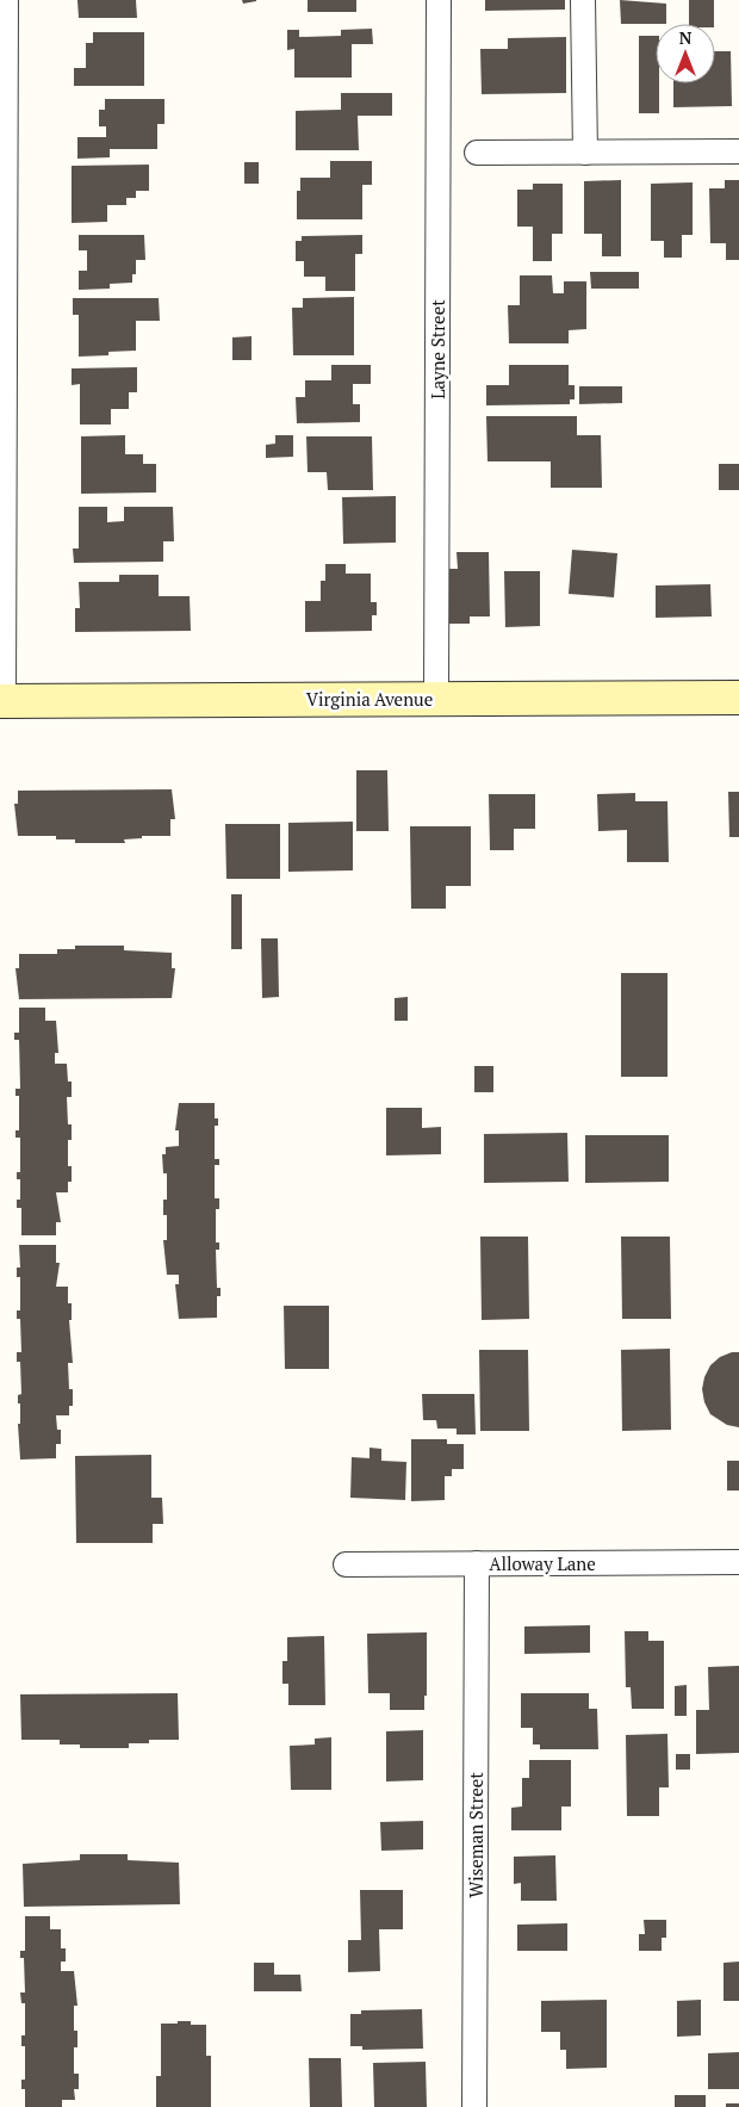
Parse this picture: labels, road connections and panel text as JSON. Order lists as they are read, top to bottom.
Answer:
{
  "streets": {
    "street": [
      "Layne Street",
      "Virginia Avenue",
      "Alloway Lane",
      "Wiseman Street"
    ]
  },
  "crossings": [
    ["Layne Street", "Virginia Avenue"],
    ["Alloway Lane", "Wiseman Street"]
  ],
  "north": "top"
}
